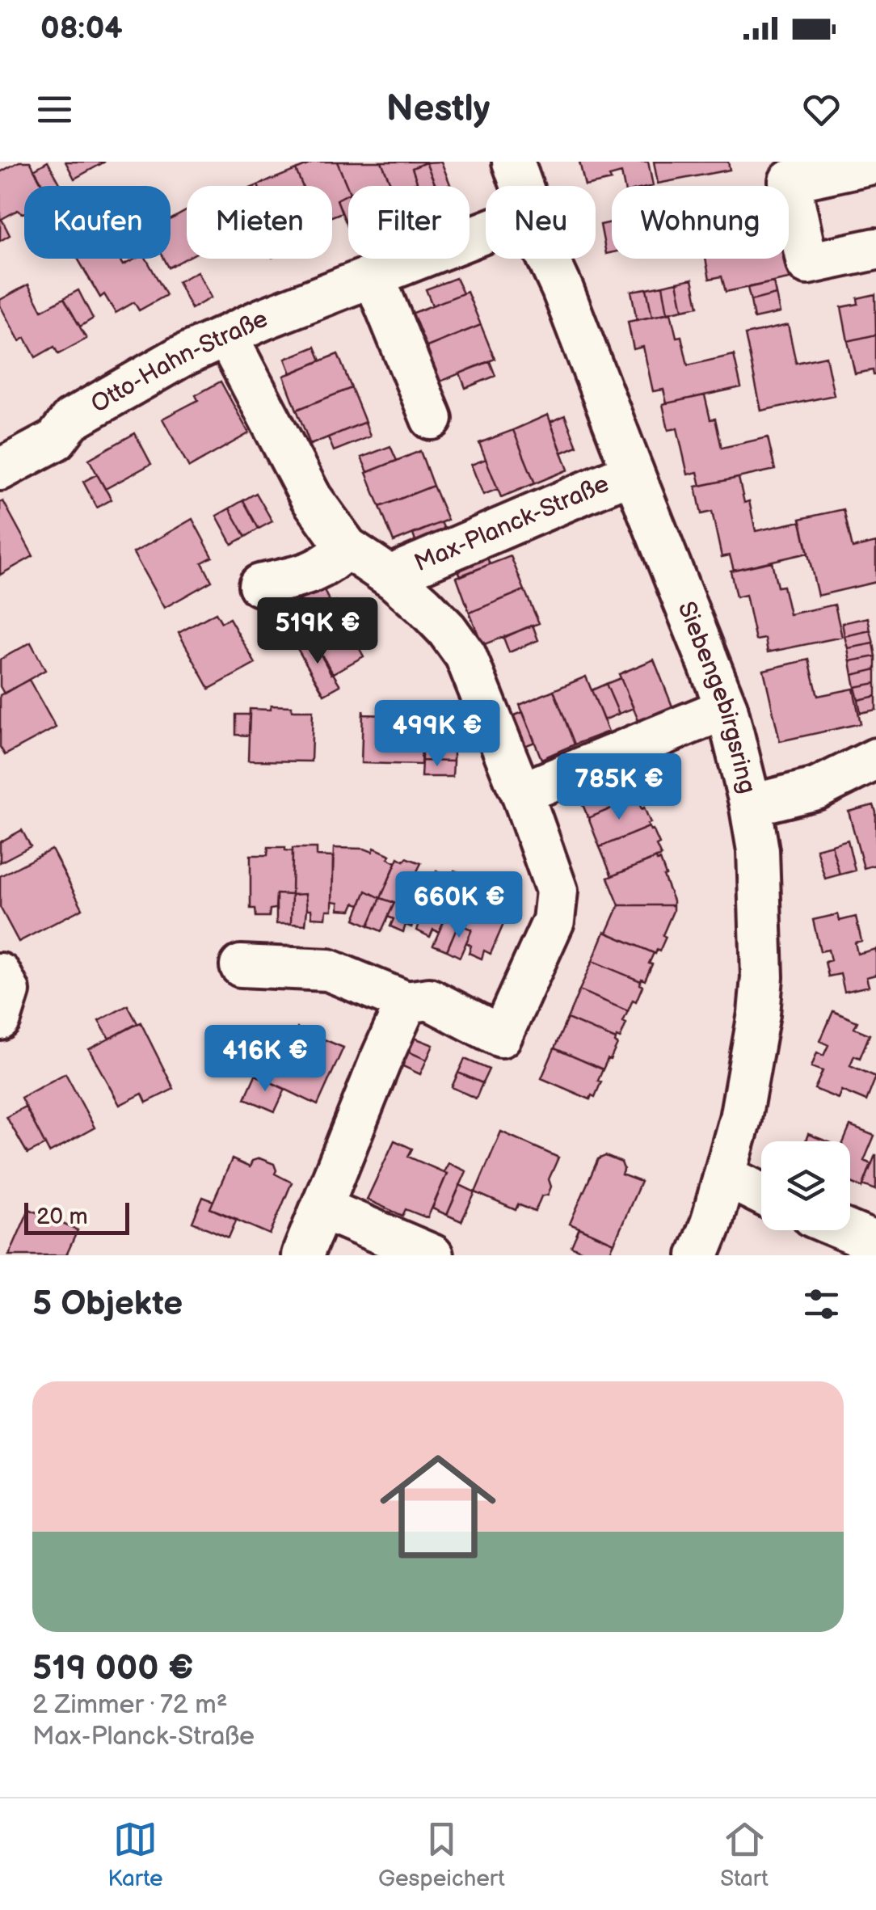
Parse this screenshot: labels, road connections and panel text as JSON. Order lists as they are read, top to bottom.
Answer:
{
  "streets": {
    "street": ["Otto-Hahn-Straße", "Max-Planck-Straße", "Siebengebirgsring"]
  },
  "crossings": [
    ["Otto-Hahn-Straße", "Max-Planck-Straße"],
    ["Max-Planck-Straße", "Siebengebirgsring"]
  ],
  "scale_bar": "20 m",
  "page": {
    "status": "08:04",
    "header": "Nestly",
    "chip": [
      "Kaufen",
      "Mieten",
      "Filter",
      "Neu",
      "Wohnung"
    ],
    "price": [
      "519K €",
      "499K €",
      "785K €",
      "660K €",
      "416K €"
    ],
    "scale": "20 m",
    "heading": "5 Objekte",
    "list": [
      {
        "name": "519 000 €",
        "note": "2 Zimmer · 72 m² · Max-Planck-Straße"
      }
    ],
    "tabs": ["Karte", "Gespeichert", "Start"]
  }
}
